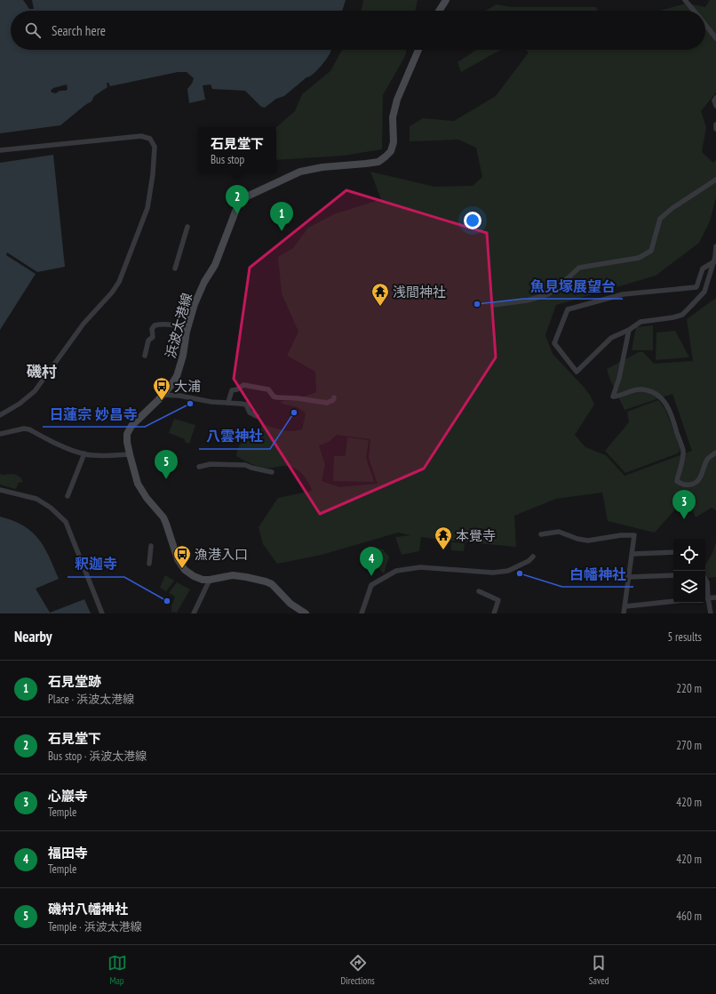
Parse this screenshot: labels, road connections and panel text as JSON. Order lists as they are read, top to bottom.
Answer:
{
  "streets": {
    "main road": ["浜波太港線"]
  },
  "districts": ["磯村"],
  "places": {
    "other": [
      "魚見塚展望台",
      "日蓮宗 妙昌寺",
      "八雲神社",
      "白幡神社",
      "釈迦寺"
    ],
    "temple": ["浅間神社", "本覺寺"],
    "bus stop": ["大浦", "漁港入口"]
  },
  "page": {
    "search": "Search here",
    "popup": ["石見堂下", "Bus stop"],
    "pins": [
      "2",
      "1",
      "5",
      "3",
      "4"
    ],
    "heading": ["Nearby", "5 results"],
    "list": [
      {
        "mark": "1",
        "name": "石見堂跡",
        "note": "Place · 浜波太港線",
        "value": "220 m"
      },
      {
        "mark": "2",
        "name": "石見堂下",
        "note": "Bus stop · 浜波太港線",
        "value": "270 m"
      },
      {
        "mark": "3",
        "name": "心巖寺",
        "note": "Temple",
        "value": "420 m"
      },
      {
        "mark": "4",
        "name": "福田寺",
        "note": "Temple",
        "value": "420 m"
      },
      {
        "mark": "5",
        "name": "磯村八幡神社",
        "note": "Temple · 浜波太港線",
        "value": "460 m"
      }
    ],
    "nav": ["Map", "Directions", "Saved"]
  }
}
